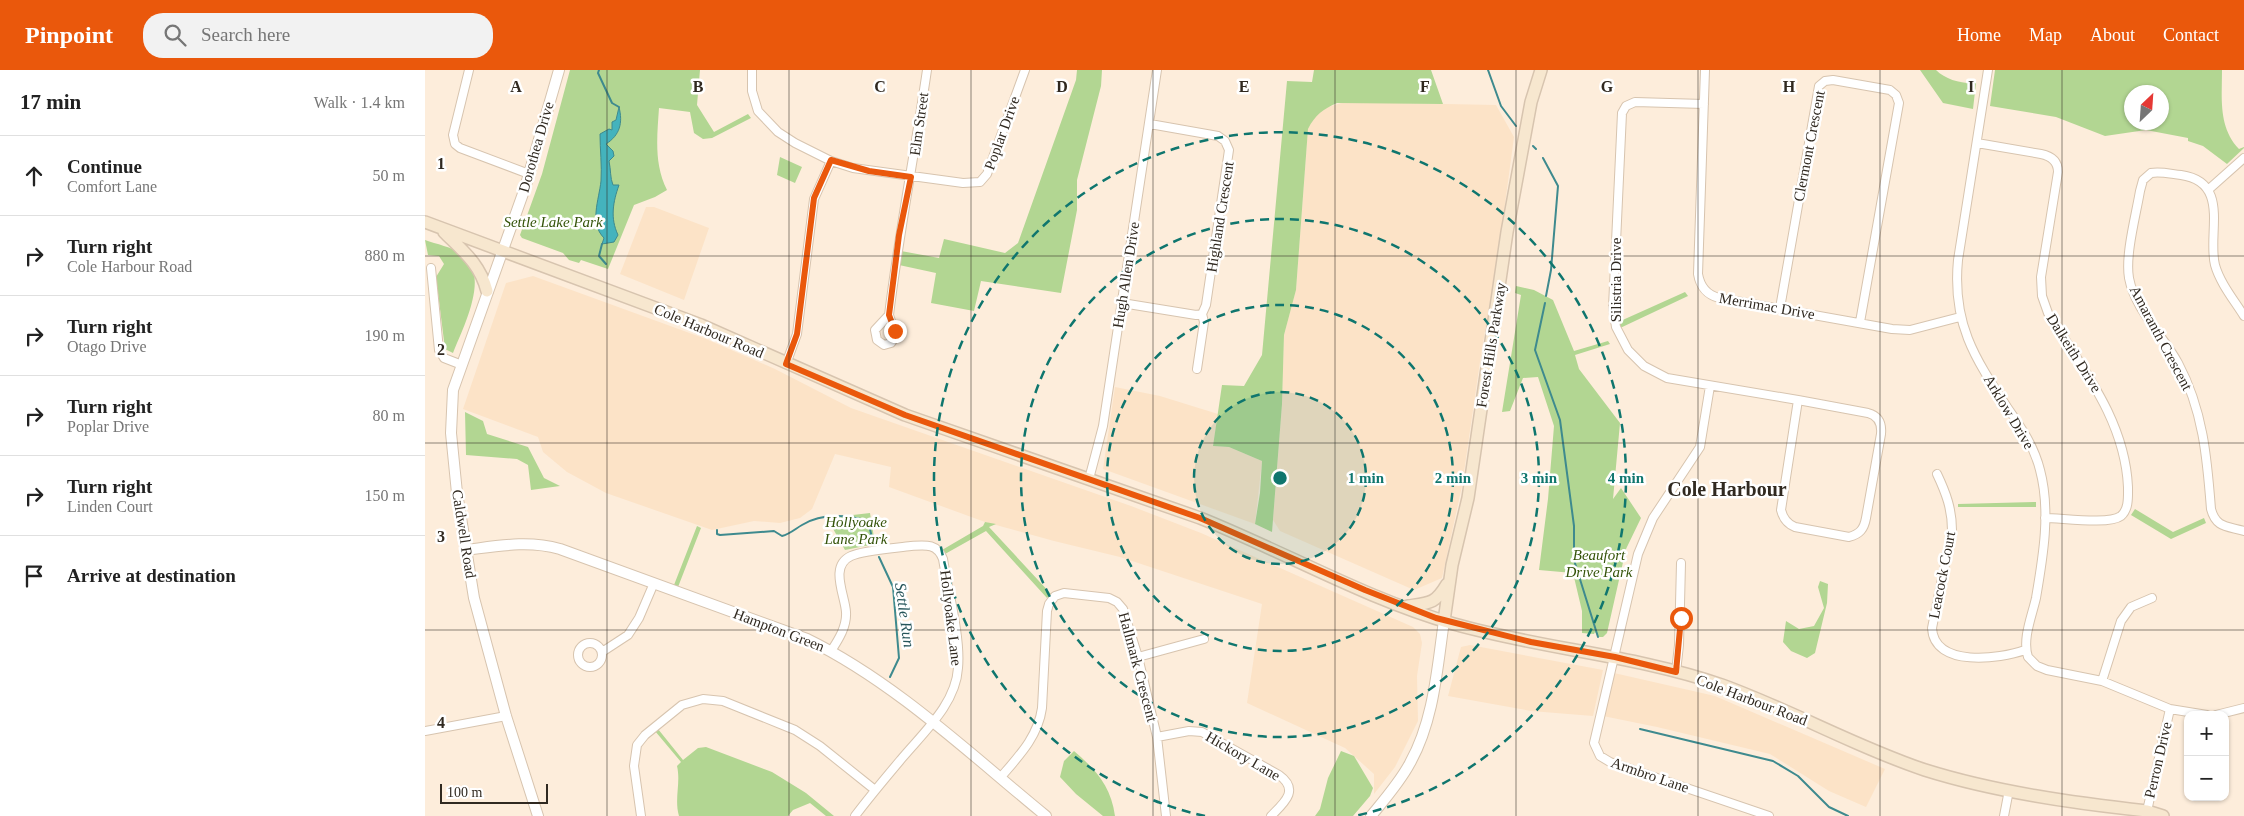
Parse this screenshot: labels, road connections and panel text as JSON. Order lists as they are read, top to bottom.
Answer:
{
  "streets": {
    "main road": ["Cole Harbour Road", "Forest Hills Parkway"],
    "street": [
      "Elm Street",
      "Poplar Drive",
      "Clermont Crescent",
      "Dorothea Drive",
      "Highland Crescent",
      "Hugh Allen Drive",
      "Silistria Drive",
      "Merrimac Drive",
      "Amaranth Crescent",
      "Dalkeith Drive",
      "Arklow Drive",
      "Caldwell Road",
      "Leacock Court",
      "Hollyoake Lane",
      "Hampton Green",
      "Hallmark Crescent",
      "Hickory Lane",
      "Perron Drive",
      "Armbro Lane"
    ]
  },
  "crossings": [
    ["Elm Street", "Poplar Drive"],
    ["Clermont Crescent", "Merrimac Drive"],
    ["Dorothea Drive", "Cole Harbour Road"],
    ["Dorothea Drive", "Caldwell Road"],
    ["Highland Crescent", "Hugh Allen Drive"],
    ["Hugh Allen Drive", "Cole Harbour Road"],
    ["Silistria Drive", "Merrimac Drive"],
    ["Merrimac Drive", "Arklow Drive"],
    ["Cole Harbour Road", "Forest Hills Parkway"],
    ["Cole Harbour Road", "Caldwell Road"],
    ["Cole Harbour Road", "Perron Drive"],
    ["Cole Harbour Road", "Armbro Lane"],
    ["Dalkeith Drive", "Arklow Drive"],
    ["Arklow Drive", "Leacock Court"],
    ["Caldwell Road", "Hampton Green"],
    ["Hollyoake Lane", "Hampton Green"],
    ["Hampton Green", "Hallmark Crescent"],
    ["Hallmark Crescent", "Hickory Lane"]
  ],
  "districts": ["Cole Harbour"],
  "water": ["Settle Run"],
  "parks": ["Settle Lake Park", "Hollyoake Lane Park", "Beaufort Drive Park"],
  "scale_bar": "100 m",
  "north": "top right",
  "page": {
    "header": "Pinpoint",
    "search": "Search here",
    "nav": [
      "Home",
      "Map",
      "About",
      "Contact"
    ],
    "heading": ["17 min", "Walk · 1.4 km"],
    "list": [
      ["Continue", "Comfort Lane", "50 m"],
      ["Turn right", "Cole Harbour Road", "880 m"],
      ["Turn right", "Otago Drive", "190 m"],
      ["Turn right", "Poplar Drive", "80 m"],
      ["Turn right", "Linden Court", "150 m"],
      "Arrive at destination"
    ],
    "map_buttons": ["+", "−"],
    "scale": "100 m"
  },
  "grid": {
    "columns": [
      "A",
      "B",
      "C",
      "D",
      "E",
      "F",
      "G",
      "H",
      "I"
    ],
    "rows": [
      "1",
      "2",
      "3",
      "4"
    ]
  },
  "rings": [
    "1 min",
    "2 min",
    "3 min",
    "4 min"
  ]
}
